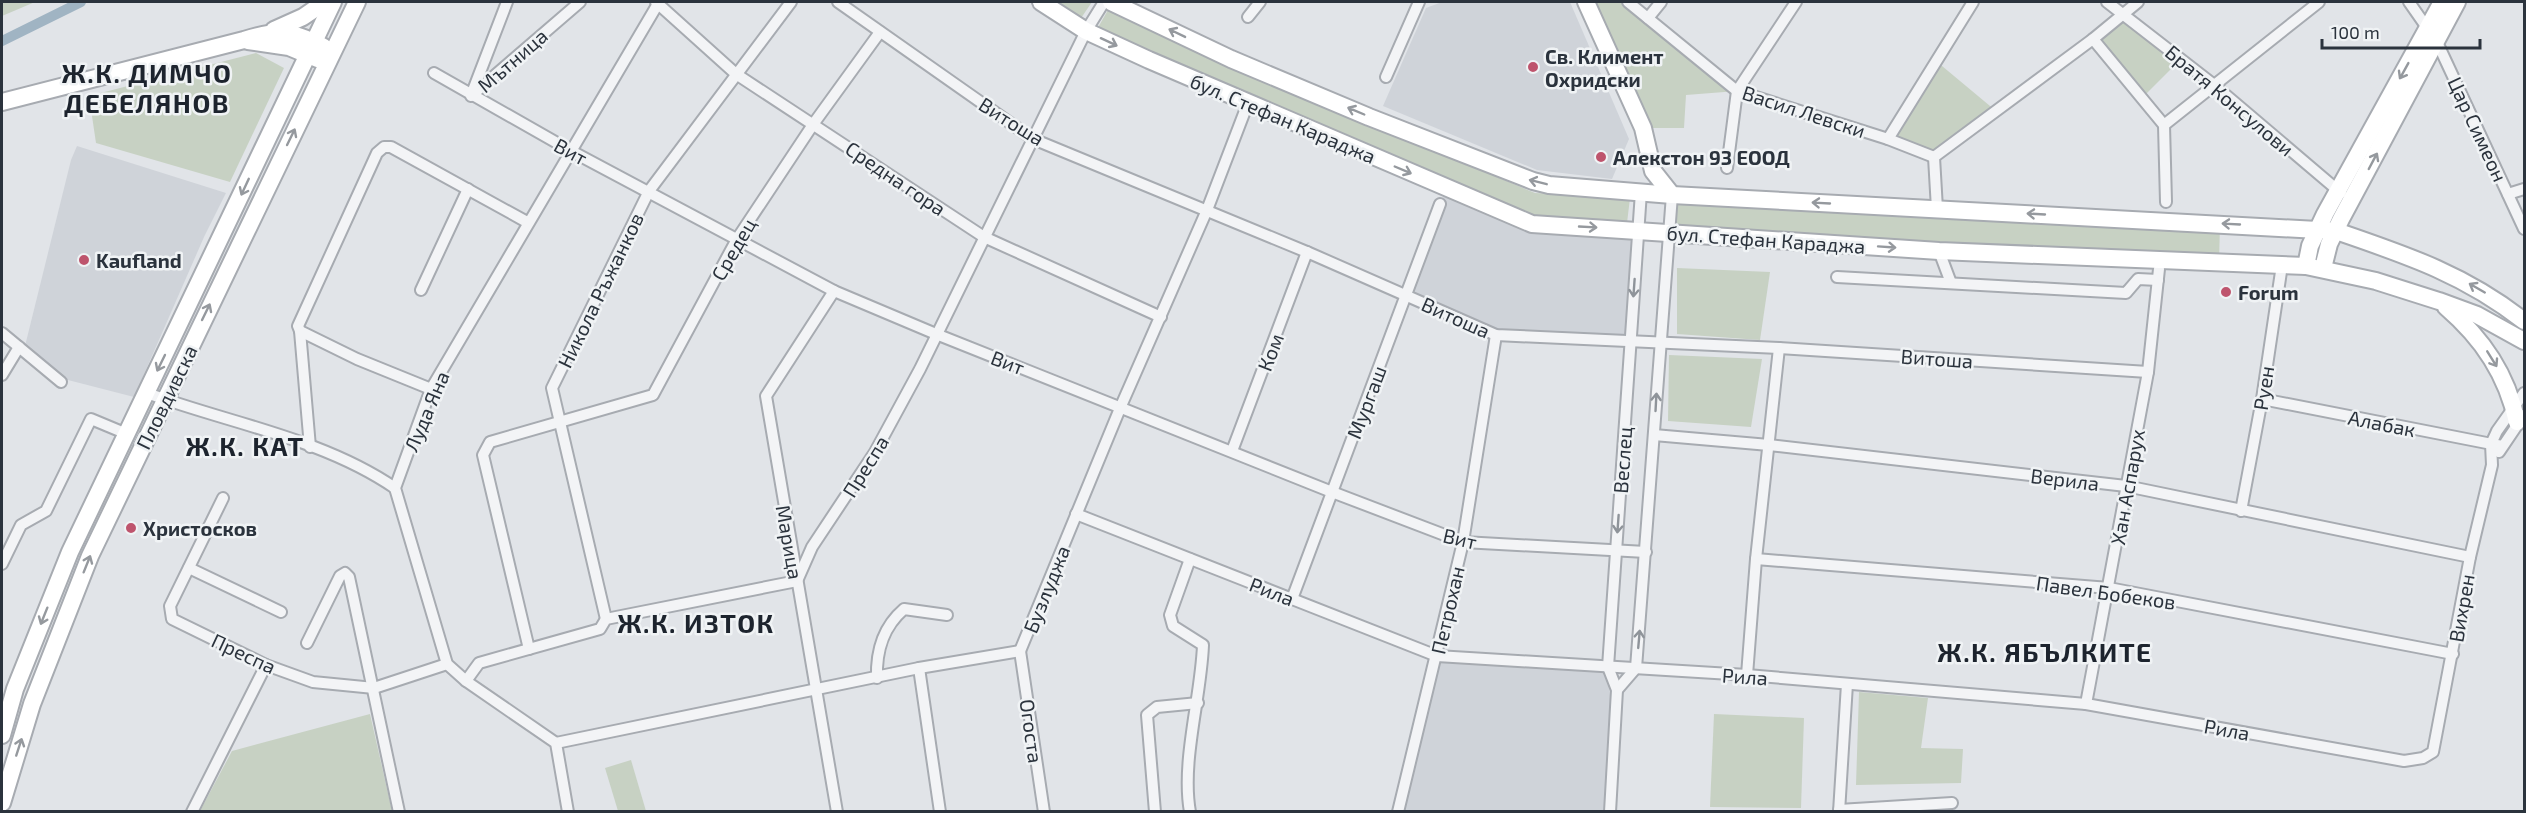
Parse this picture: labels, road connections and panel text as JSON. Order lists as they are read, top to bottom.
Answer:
{
  "streets": {
    "street": [
      "Мътница",
      "Братя Консулови",
      "Васил Левски",
      "бул. Стефан Караджа",
      "Витоша",
      "Цар Симеон",
      "Вит",
      "Средна гора",
      "Средец",
      "Никола Ръжанков",
      "Ком",
      "Руен",
      "Пловдивска",
      "Мургаш",
      "Луда Яна",
      "Алабак",
      "Веслец",
      "Преспа",
      "Верила",
      "Хан Аспарух",
      "Марица",
      "Бузлуджа",
      "Рила",
      "Павел Бобеков",
      "Вихрен",
      "Петрохан",
      "Огоста"
    ]
  },
  "crossings": [
    ["Мътница", "Вит"],
    ["бул. Стефан Караджа", "Руен"],
    ["бул. Стефан Караджа", "Веслец"],
    ["бул. Стефан Караджа", "Преспа"],
    ["бул. Стефан Караджа", "Бузлуджа"],
    ["Витоша", "Средец"],
    ["Витоша", "Ком"],
    ["Витоша", "Мургаш"],
    ["Витоша", "Веслец"],
    ["Витоша", "Преспа"],
    ["Витоша", "Хан Аспарух"],
    ["Витоша", "Бузлуджа"],
    ["Витоша", "Петрохан"],
    ["Вит", "Средец"],
    ["Вит", "Никола Ръжанков"],
    ["Вит", "Ком"],
    ["Вит", "Мургаш"],
    ["Вит", "Луда Яна"],
    ["Вит", "Веслец"],
    ["Вит", "Преспа"],
    ["Вит", "Марица"],
    ["Вит", "Бузлуджа"],
    ["Вит", "Петрохан"],
    ["Средна гора", "Средец"],
    ["Средна гора", "Никола Ръжанков"],
    ["Средна гора", "Луда Яна"],
    ["Средна гора", "Преспа"],
    ["Средна гора", "Бузлуджа"],
    ["Средец", "Никола Ръжанков"],
    ["Руен", "Алабак"],
    ["Руен", "Верила"],
    ["Мургаш", "Рила"],
    ["Алабак", "Вихрен"],
    ["Веслец", "Верила"],
    ["Веслец", "Рила"],
    ["Преспа", "Марица"],
    ["Верила", "Хан Аспарух"],
    ["Верила", "Вихрен"],
    ["Хан Аспарух", "Рила"],
    ["Хан Аспарух", "Павел Бобеков"],
    ["Марица", "Бузлуджа"],
    ["Бузлуджа", "Рила"],
    ["Бузлуджа", "Огоста"],
    ["Рила", "Вихрен"],
    ["Рила", "Петрохан"],
    ["Павел Бобеков", "Вихрен"]
  ],
  "districts": [
    "Ж.К. ДИМЧО ДЕБЕЛЯНОВ",
    "Ж.К. КАТ",
    "Ж.К. ИЗТОК",
    "Ж.К. ЯБЪЛКИТЕ"
  ],
  "places": [
    "Св. Климент Охридски",
    "Алекстон 93 ЕООД",
    "Kaufland",
    "Forum",
    "Христосков"
  ],
  "scale_bar": "100 m"
}
